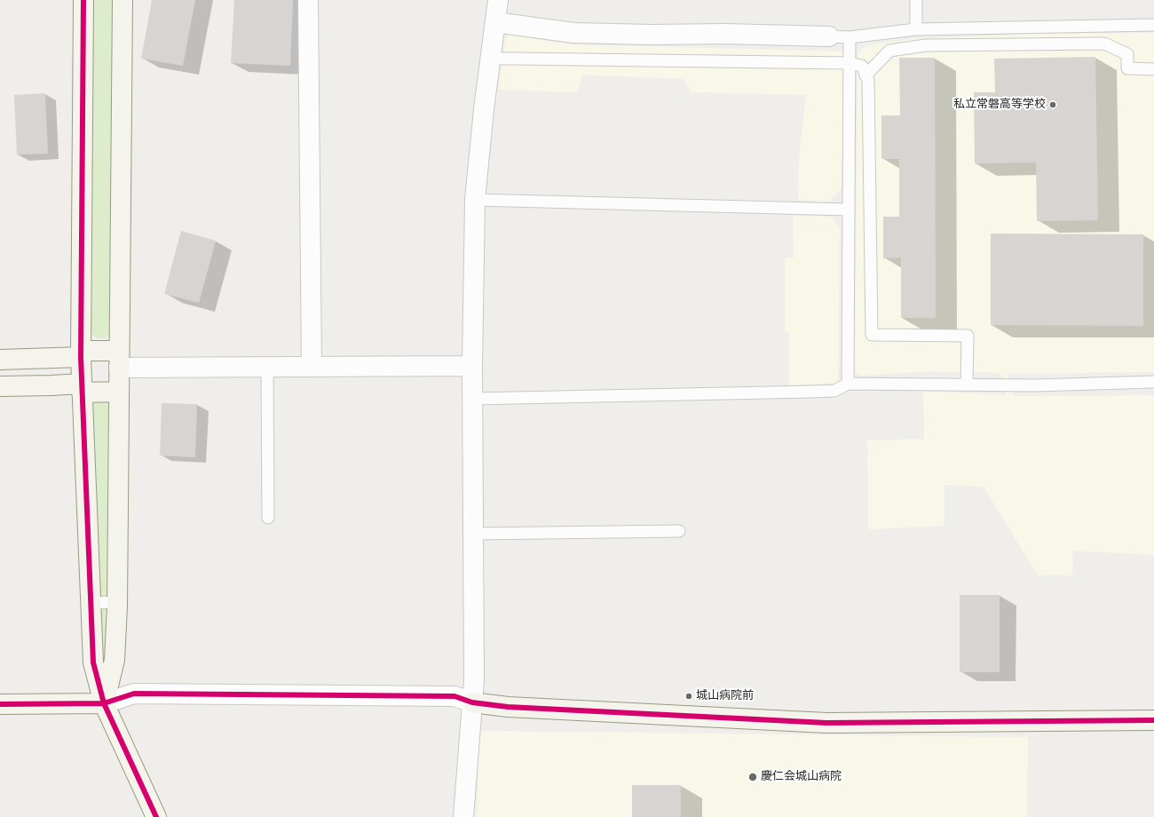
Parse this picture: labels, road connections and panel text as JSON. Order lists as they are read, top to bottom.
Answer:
{
  "places": ["私立常磐高等学校", "城山病院前", "慶仁会城山病院"]
}
